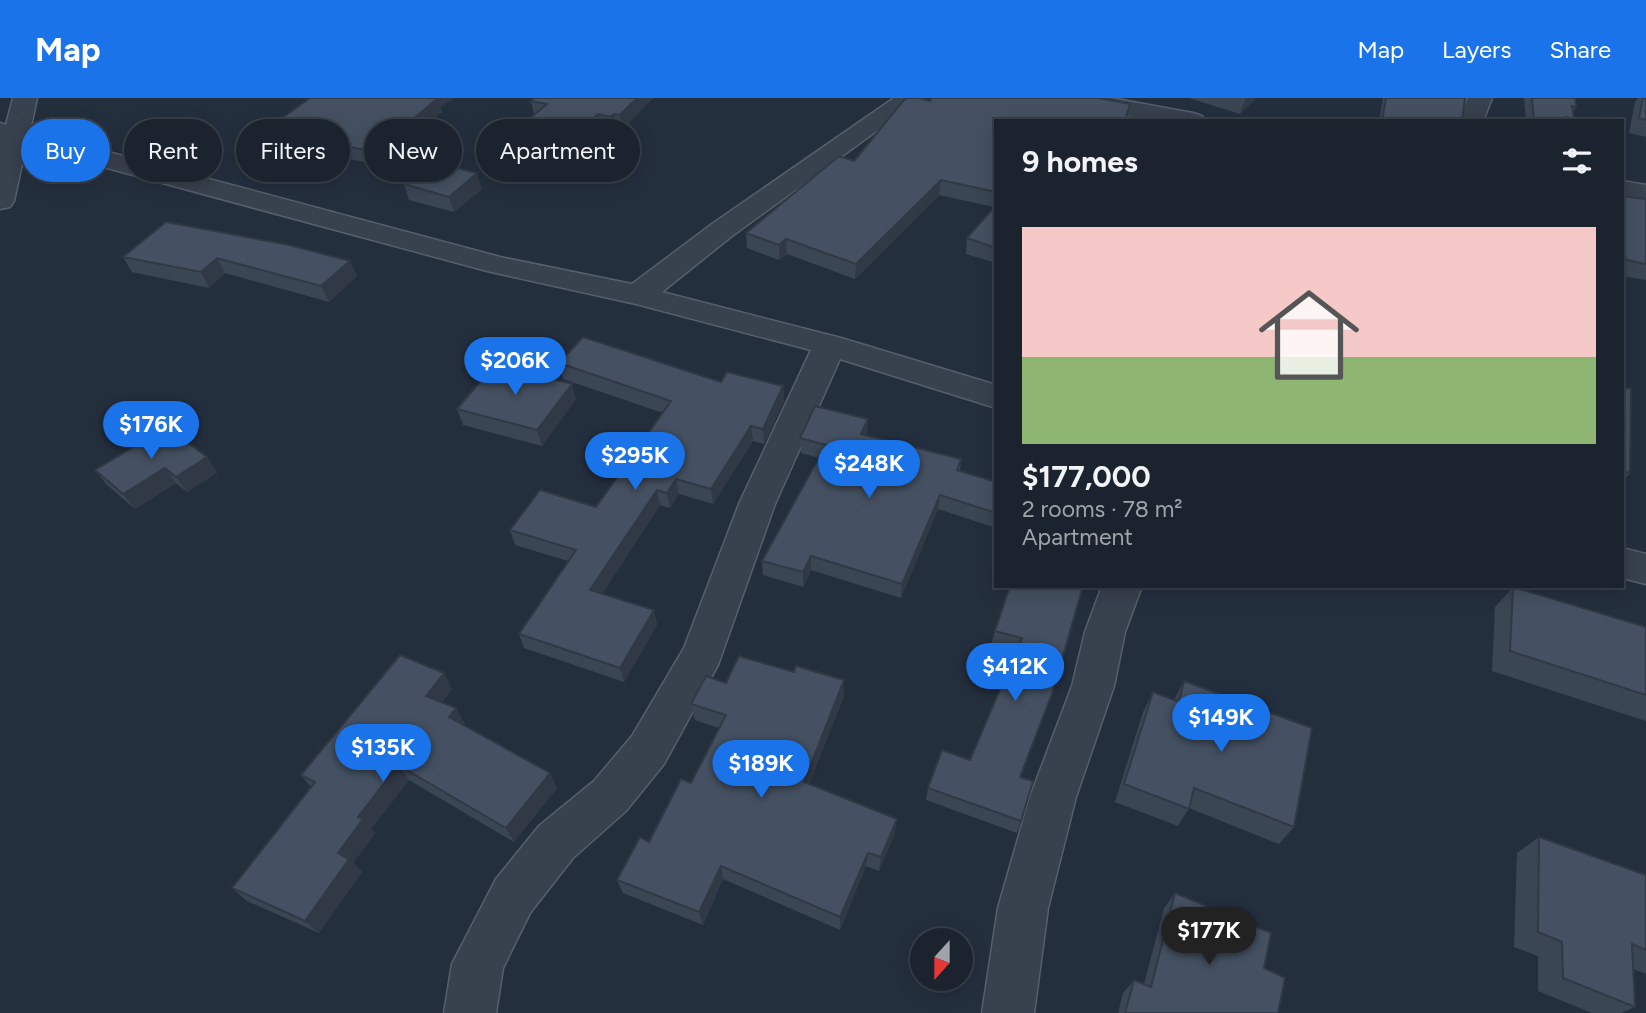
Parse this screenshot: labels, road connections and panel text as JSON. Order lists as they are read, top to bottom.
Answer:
{
  "north": "bottom",
  "page": {
    "header": "Map",
    "nav": ["Map", "Layers", "Share"],
    "chip": [
      "Buy",
      "Rent",
      "Filters",
      "New",
      "Apartment"
    ],
    "heading": "9 homes",
    "list": [
      {
        "name": "$177,000",
        "note": "2 rooms · 78 m² · Apartment"
      }
    ],
    "price": [
      "$206K",
      "$176K",
      "$295K",
      "$248K",
      "$412K",
      "$149K",
      "$135K",
      "$189K",
      "$177K"
    ]
  }
}
